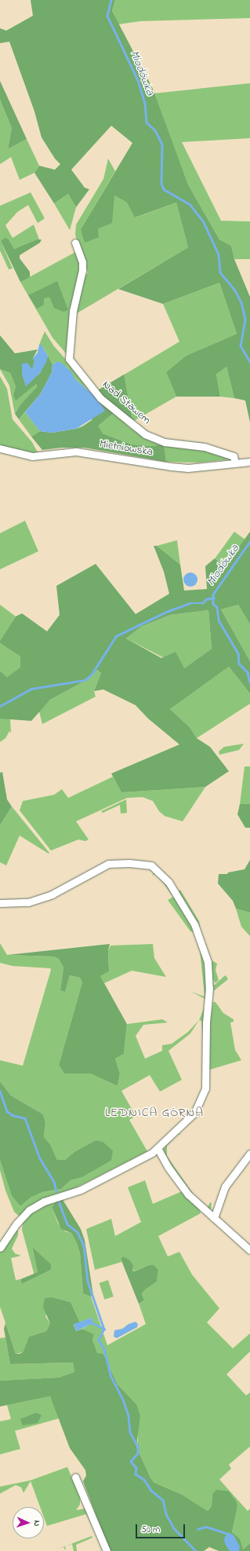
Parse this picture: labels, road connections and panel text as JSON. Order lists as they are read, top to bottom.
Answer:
{
  "streets": {
    "street": ["Nad Stawem", "Mietniowska"]
  },
  "crossings": [
    ["Nad Stawem", "Mietniowska"]
  ],
  "districts": ["LEDNICA GÓRNA"],
  "water": ["Miodówka"],
  "scale_bar": "50 m",
  "north": "right"
}
